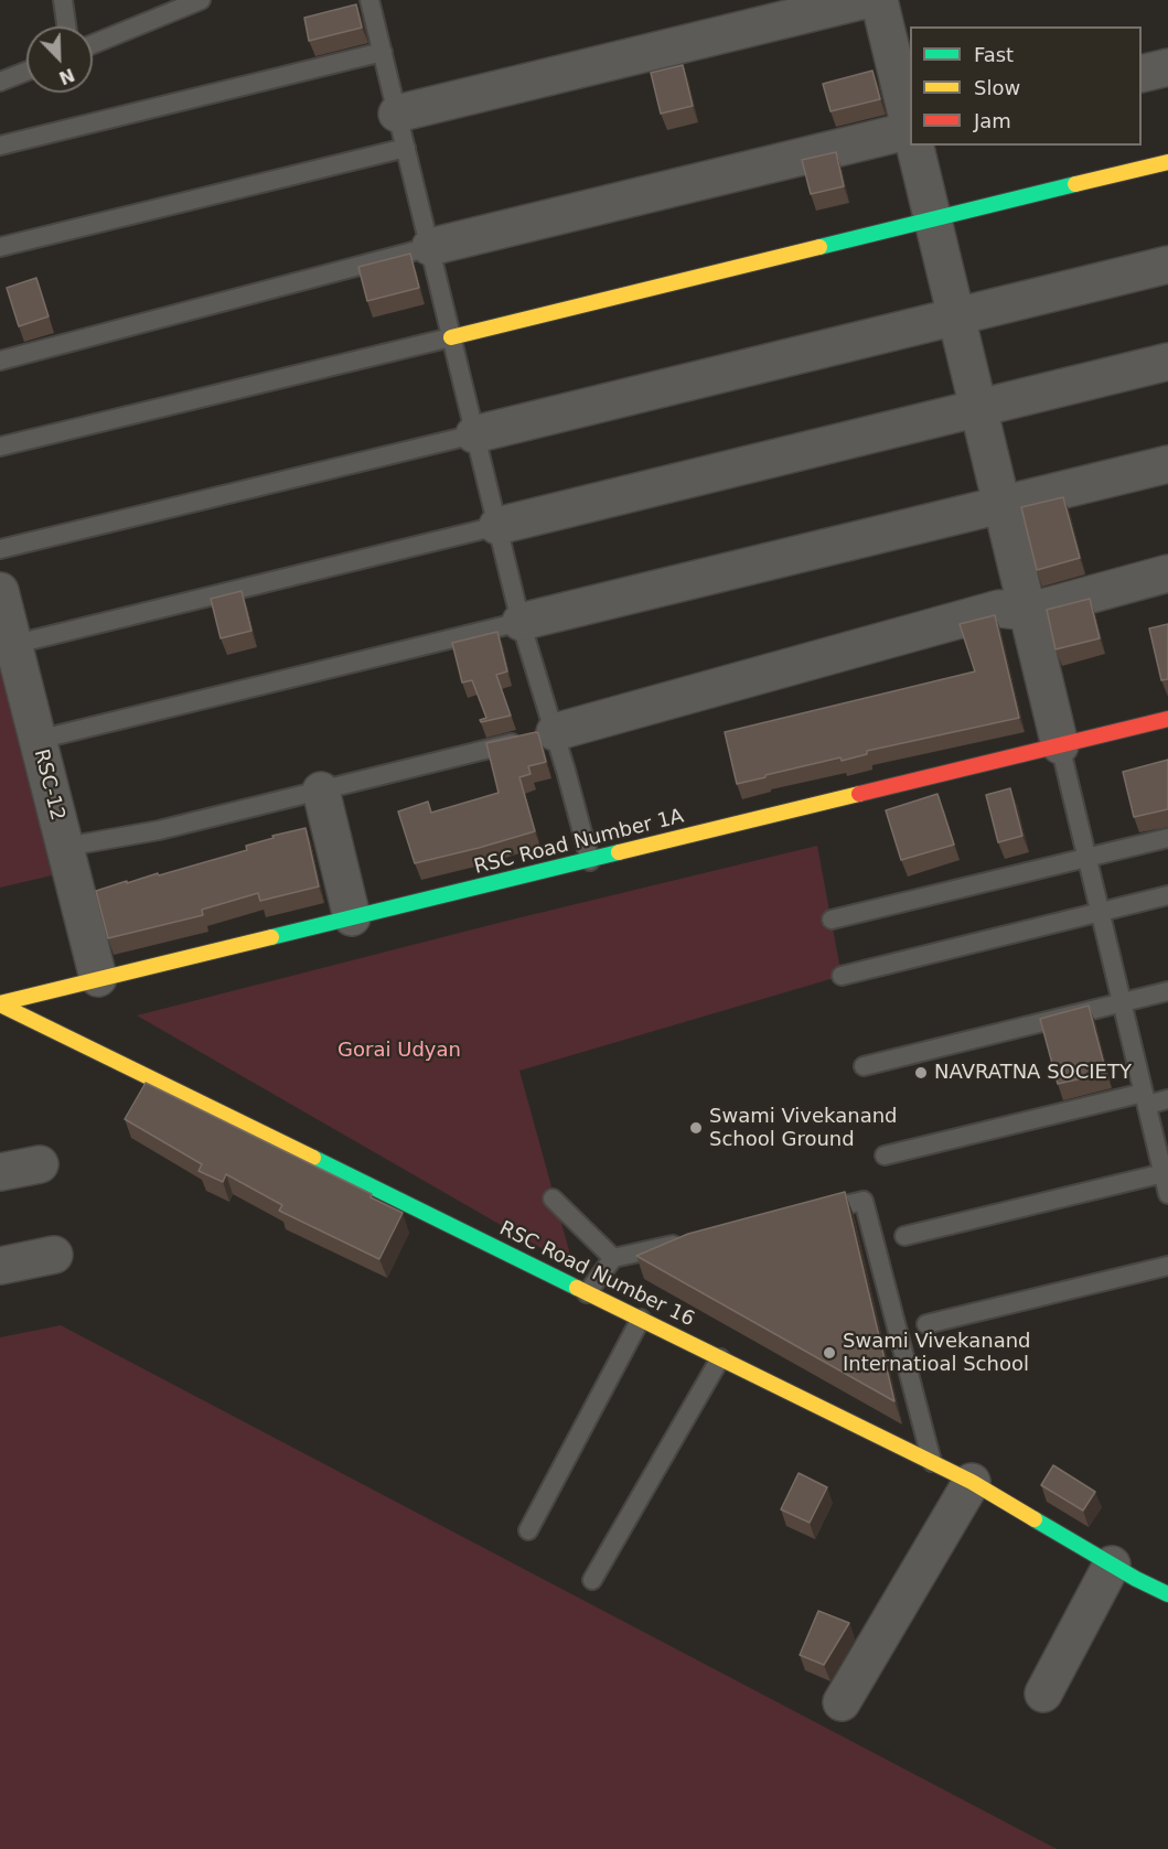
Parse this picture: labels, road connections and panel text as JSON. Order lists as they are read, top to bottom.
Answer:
{
  "streets": {
    "street": ["RSC-12", "RSC Road Number 1A", "RSC Road Number 16"]
  },
  "crossings": [
    ["RSC-12", "RSC Road Number 1A"],
    ["RSC Road Number 1A", "RSC Road Number 16"]
  ],
  "parks": ["Gorai Udyan"],
  "places": ["NAVRATNA SOCIETY", "Swami Vivekanand School Ground", "Swami Vivekanand Internatioal School"],
  "legend": ["Fast", "Slow", "Jam"],
  "north": "bottom right"
}
